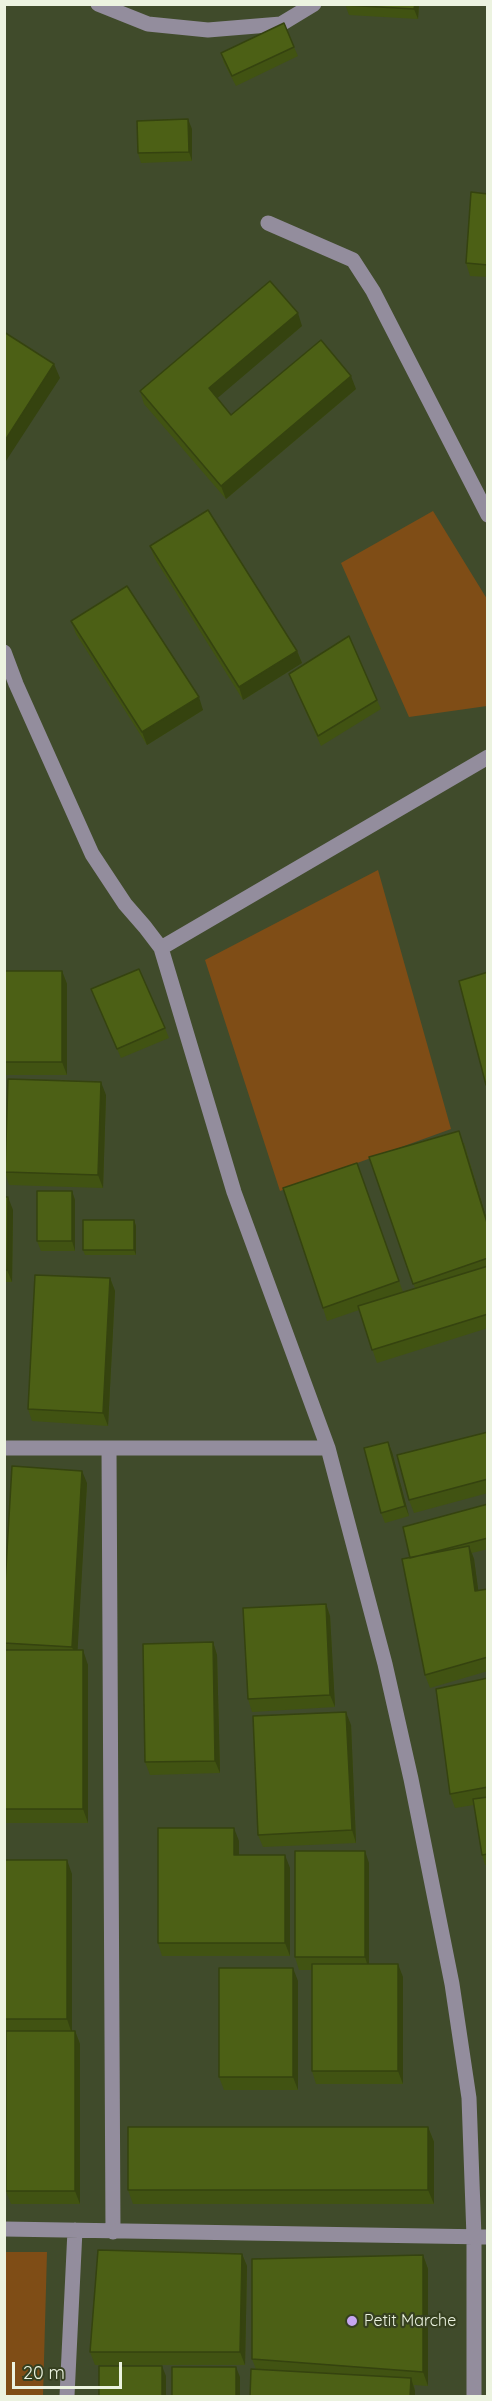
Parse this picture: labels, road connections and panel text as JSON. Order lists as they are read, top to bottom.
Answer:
{
  "places": ["Petit Marche"],
  "scale_bar": "20 m"
}
